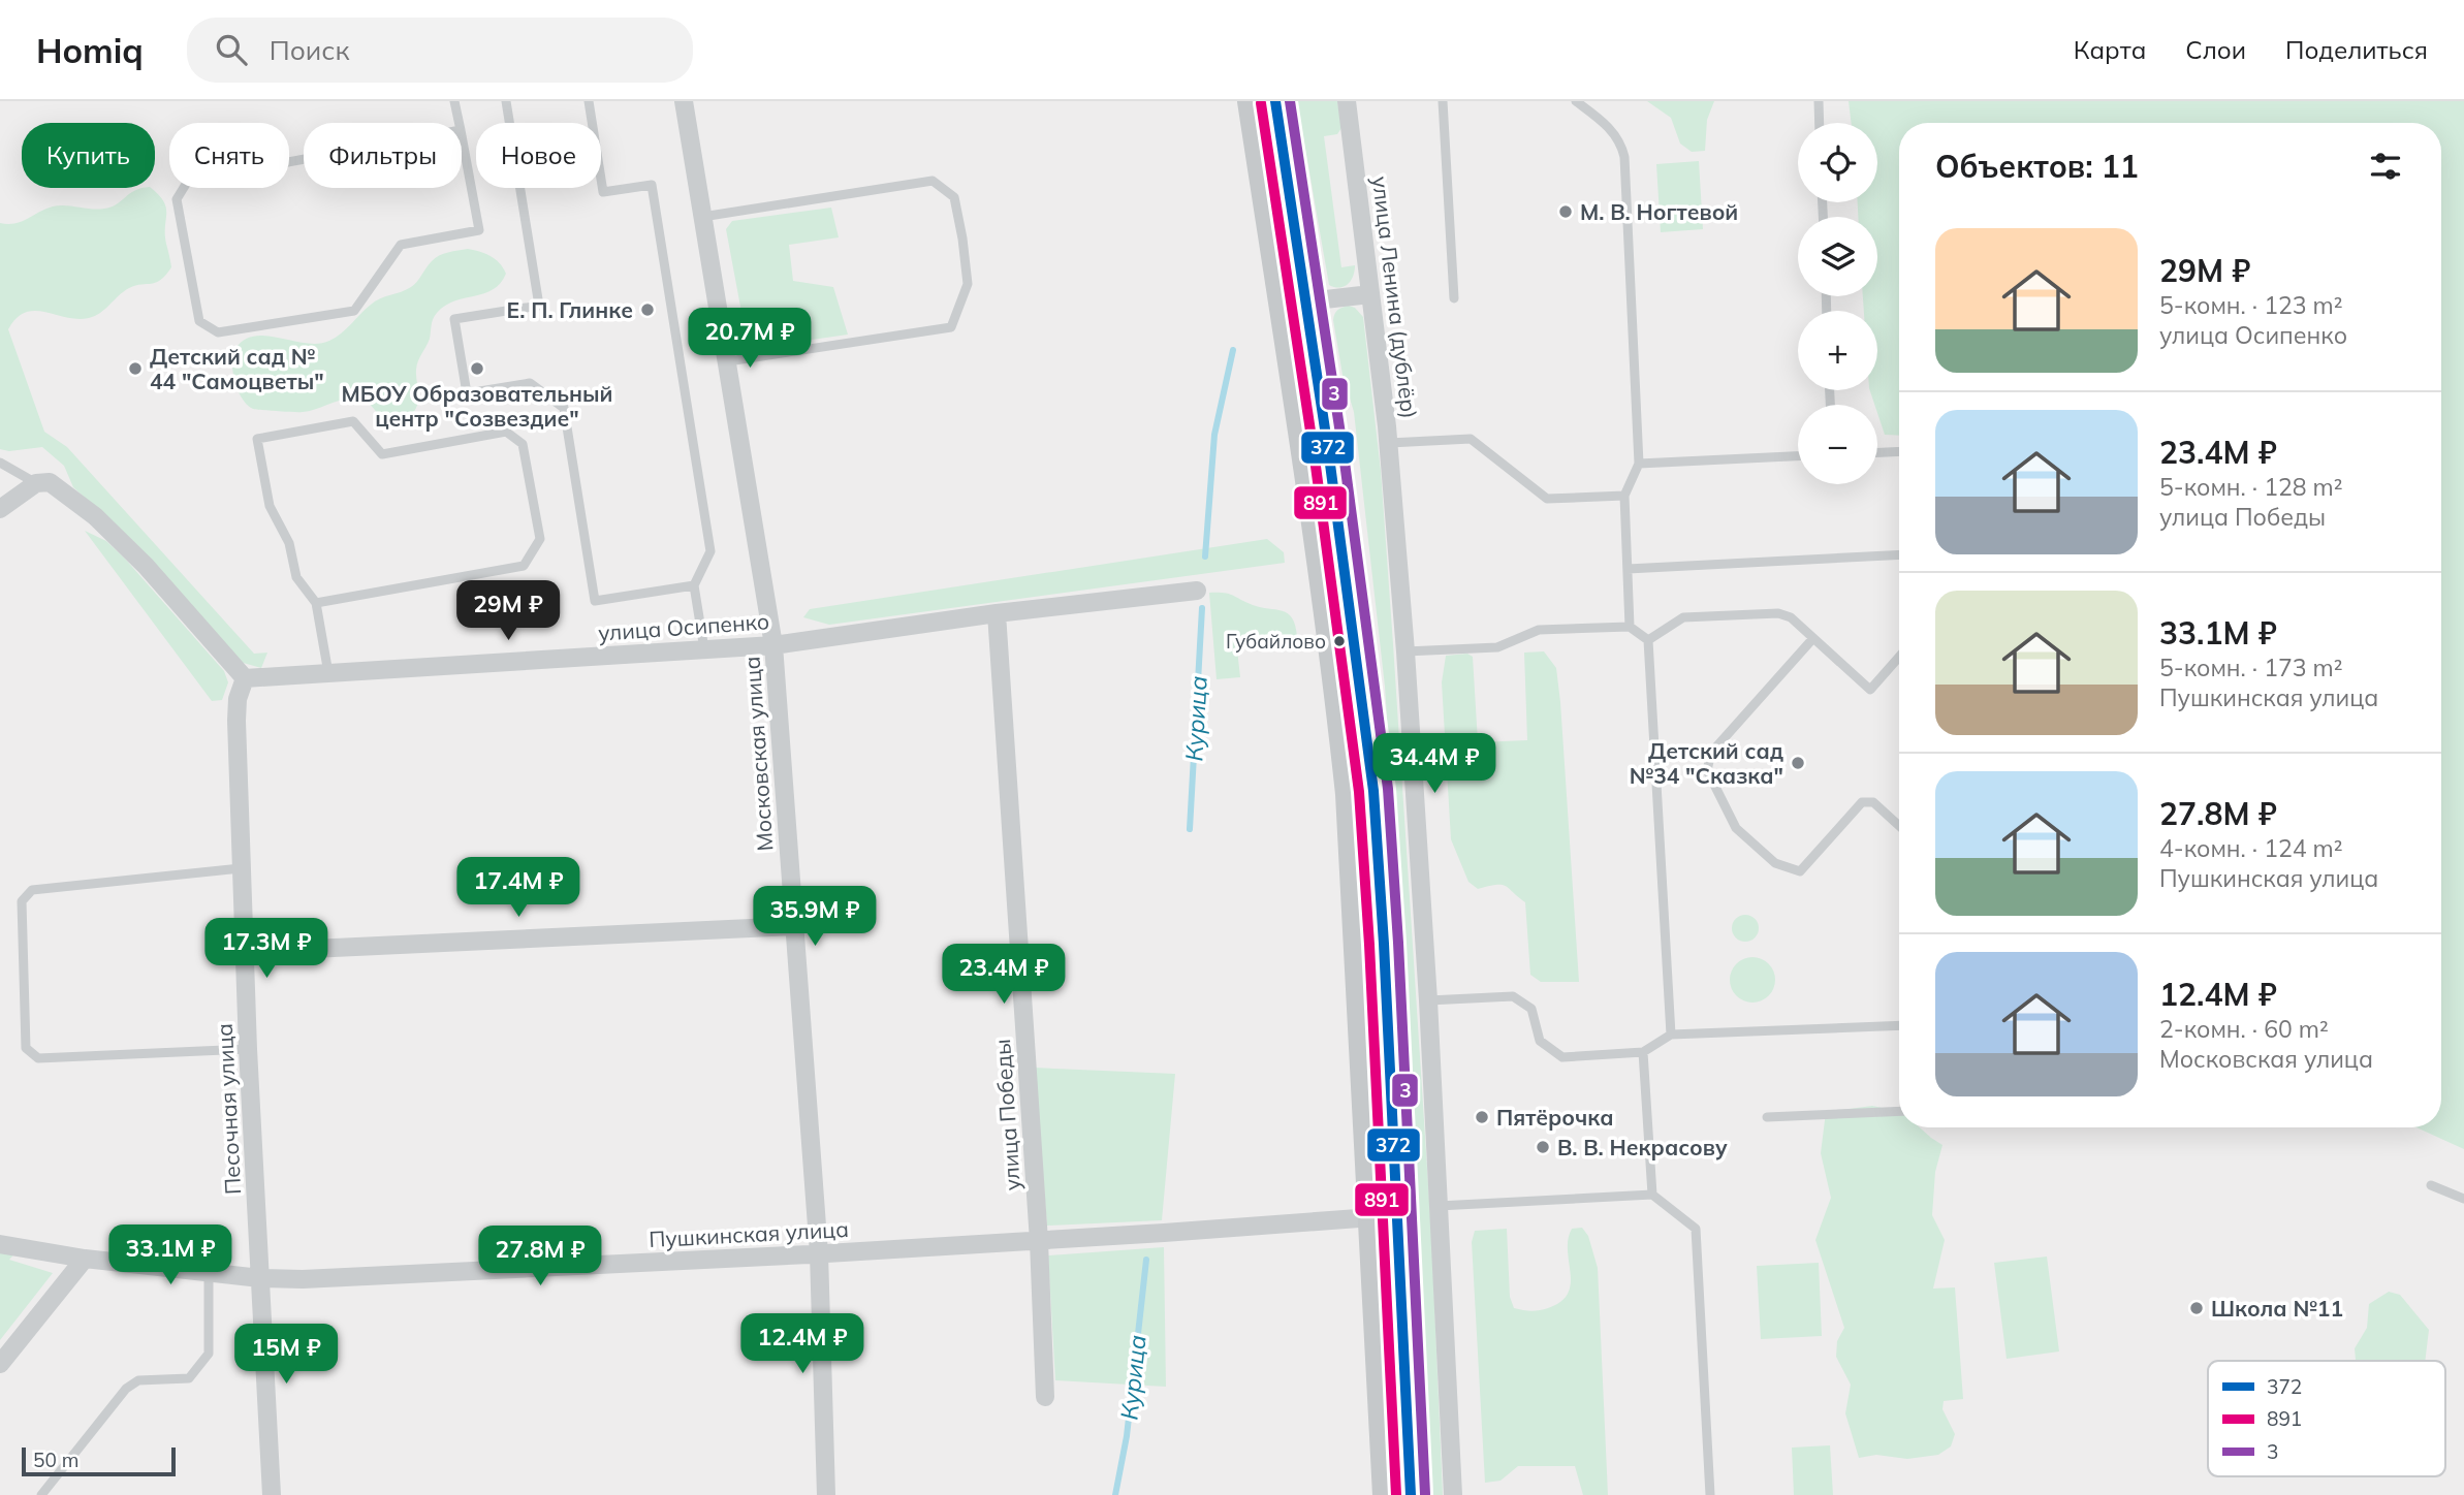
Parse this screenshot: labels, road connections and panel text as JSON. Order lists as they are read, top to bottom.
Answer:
{
  "streets": {
    "street": [
      "улица Ленина (дублёр)",
      "улица Осипенко",
      "Московская улица",
      "Песочная улица",
      "улица Победы",
      "Пушкинская улица"
    ]
  },
  "crossings": [
    ["улица Осипенко", "Московская улица"],
    ["улица Осипенко", "Песочная улица"],
    ["улица Осипенко", "улица Победы"],
    ["Московская улица", "Пушкинская улица"],
    ["Песочная улица", "Пушкинская улица"],
    ["улица Победы", "Пушкинская улица"]
  ],
  "water": ["Курица"],
  "places": [
    "М. В. Ногтевой",
    "Е. П. Глинке",
    "Детский сад № 44 \"Самоцветы\"",
    "МБОУ Образовательный центр \"Созвездие\"",
    "Губайлово",
    "Детский сад №34 \"Сказка\"",
    "Пятёрочка",
    "В. В. Некрасову",
    "Школа №11"
  ],
  "lines": ["transit line 372", "transit line 3", "transit line 891"],
  "legend": ["372", "891", "3"],
  "scale_bar": "50 m",
  "page": {
    "header": "Homiq",
    "search": "Поиск",
    "nav": ["Карта", "Слои", "Поделиться"],
    "map_buttons": ["+", "−"],
    "chip": [
      "Купить",
      "Снять",
      "Фильтры",
      "Новое"
    ],
    "heading": "Объектов: 11",
    "list": [
      {
        "name": "29M ₽",
        "note": "5-комн. · 123 m² · улица Осипенко"
      },
      {
        "name": "23.4M ₽",
        "note": "5-комн. · 128 m² · улица Победы"
      },
      {
        "name": "33.1M ₽",
        "note": "5-комн. · 173 m² · Пушкинская улица"
      },
      {
        "name": "27.8M ₽",
        "note": "4-комн. · 124 m² · Пушкинская улица"
      },
      {
        "name": "12.4M ₽",
        "note": "2-комн. · 60 m² · Московская улица"
      }
    ],
    "price": [
      "20.7M ₽",
      "29M ₽",
      "34.4M ₽",
      "17.4M ₽",
      "35.9M ₽",
      "17.3M ₽",
      "23.4M ₽",
      "33.1M ₽",
      "27.8M ₽",
      "12.4M ₽",
      "15M ₽"
    ],
    "scale": "50 m"
  }
}
